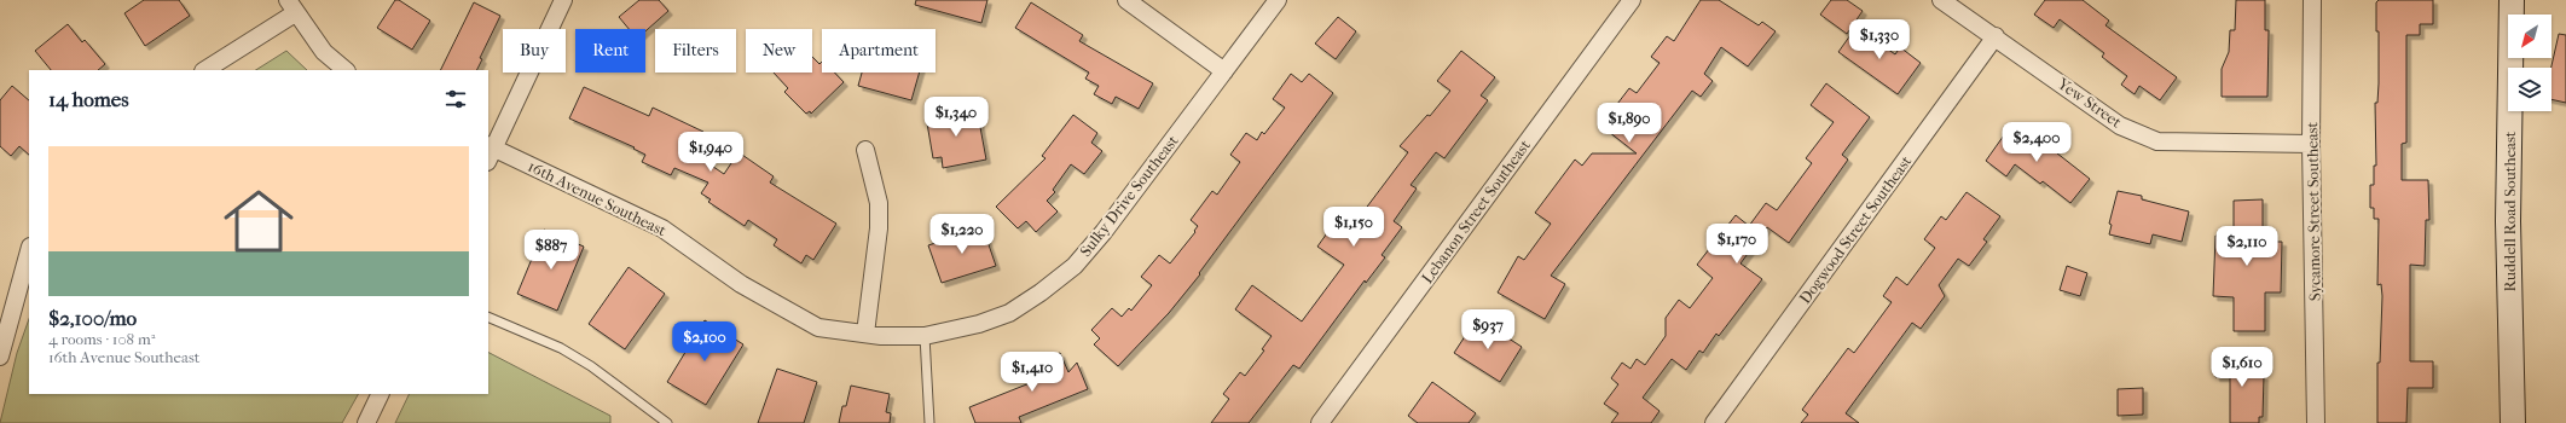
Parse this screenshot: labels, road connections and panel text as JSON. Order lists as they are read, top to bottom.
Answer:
{
  "streets": {
    "main road": ["Ruddell Road Southeast"],
    "street": [
      "Yew Street",
      "Sulky Drive Southeast",
      "16th Avenue Southeast",
      "Lebanon Street Southeast",
      "Sycamore Street Southeast",
      "Dogwood Street Southeast"
    ]
  },
  "crossings": [
    ["Yew Street", "Sycamore Street Southeast"],
    ["Yew Street", "Dogwood Street Southeast"],
    ["Sulky Drive Southeast", "16th Avenue Southeast"]
  ],
  "north": "bottom left",
  "page": {
    "price": [
      "$1,330",
      "$1,340",
      "$1,890",
      "$2,400",
      "$1,940",
      "$1,150",
      "$1,220",
      "$1,170",
      "$2,110",
      "$887",
      "$937",
      "$2,100",
      "$1,610",
      "$1,410"
    ],
    "chip": [
      "Buy",
      "Rent",
      "Filters",
      "New",
      "Apartment"
    ],
    "heading": "14 homes",
    "list": [
      {
        "name": "$2,100/mo",
        "note": "4 rooms · 108 m² · 16th Avenue Southeast"
      }
    ]
  }
}
